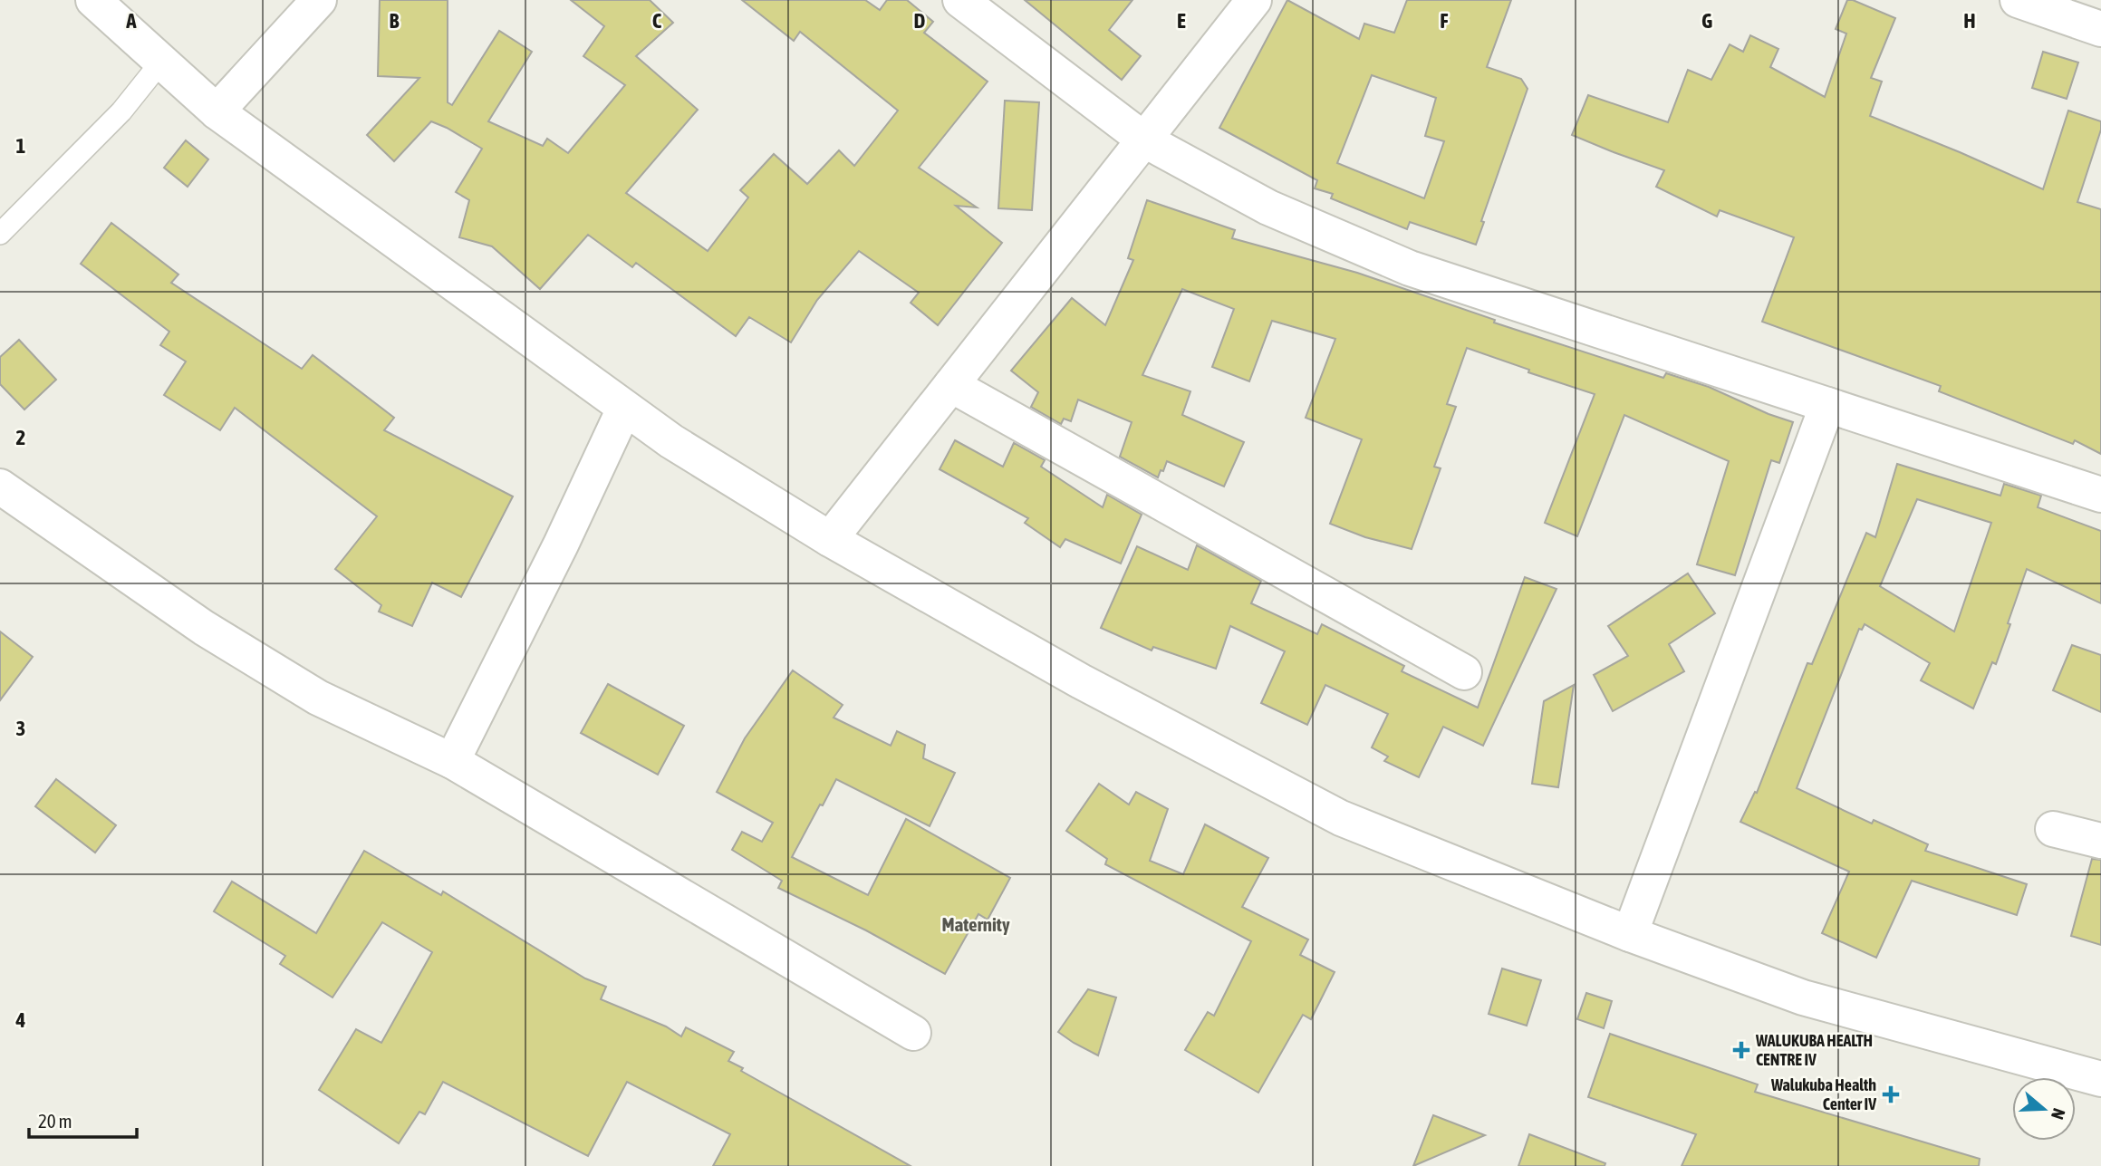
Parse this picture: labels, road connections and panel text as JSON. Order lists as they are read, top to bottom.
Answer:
{
  "districts": ["Maternity"],
  "places": {
    "health": ["WALUKUBA HEALTH CENTRE IV", "Walukuba Health Center IV"]
  },
  "scale_bar": "20 m",
  "north": "right",
  "grid": {
    "columns": [
      "A",
      "B",
      "C",
      "D",
      "E",
      "F",
      "G",
      "H"
    ],
    "rows": [
      "1",
      "2",
      "3",
      "4"
    ]
  }
}
